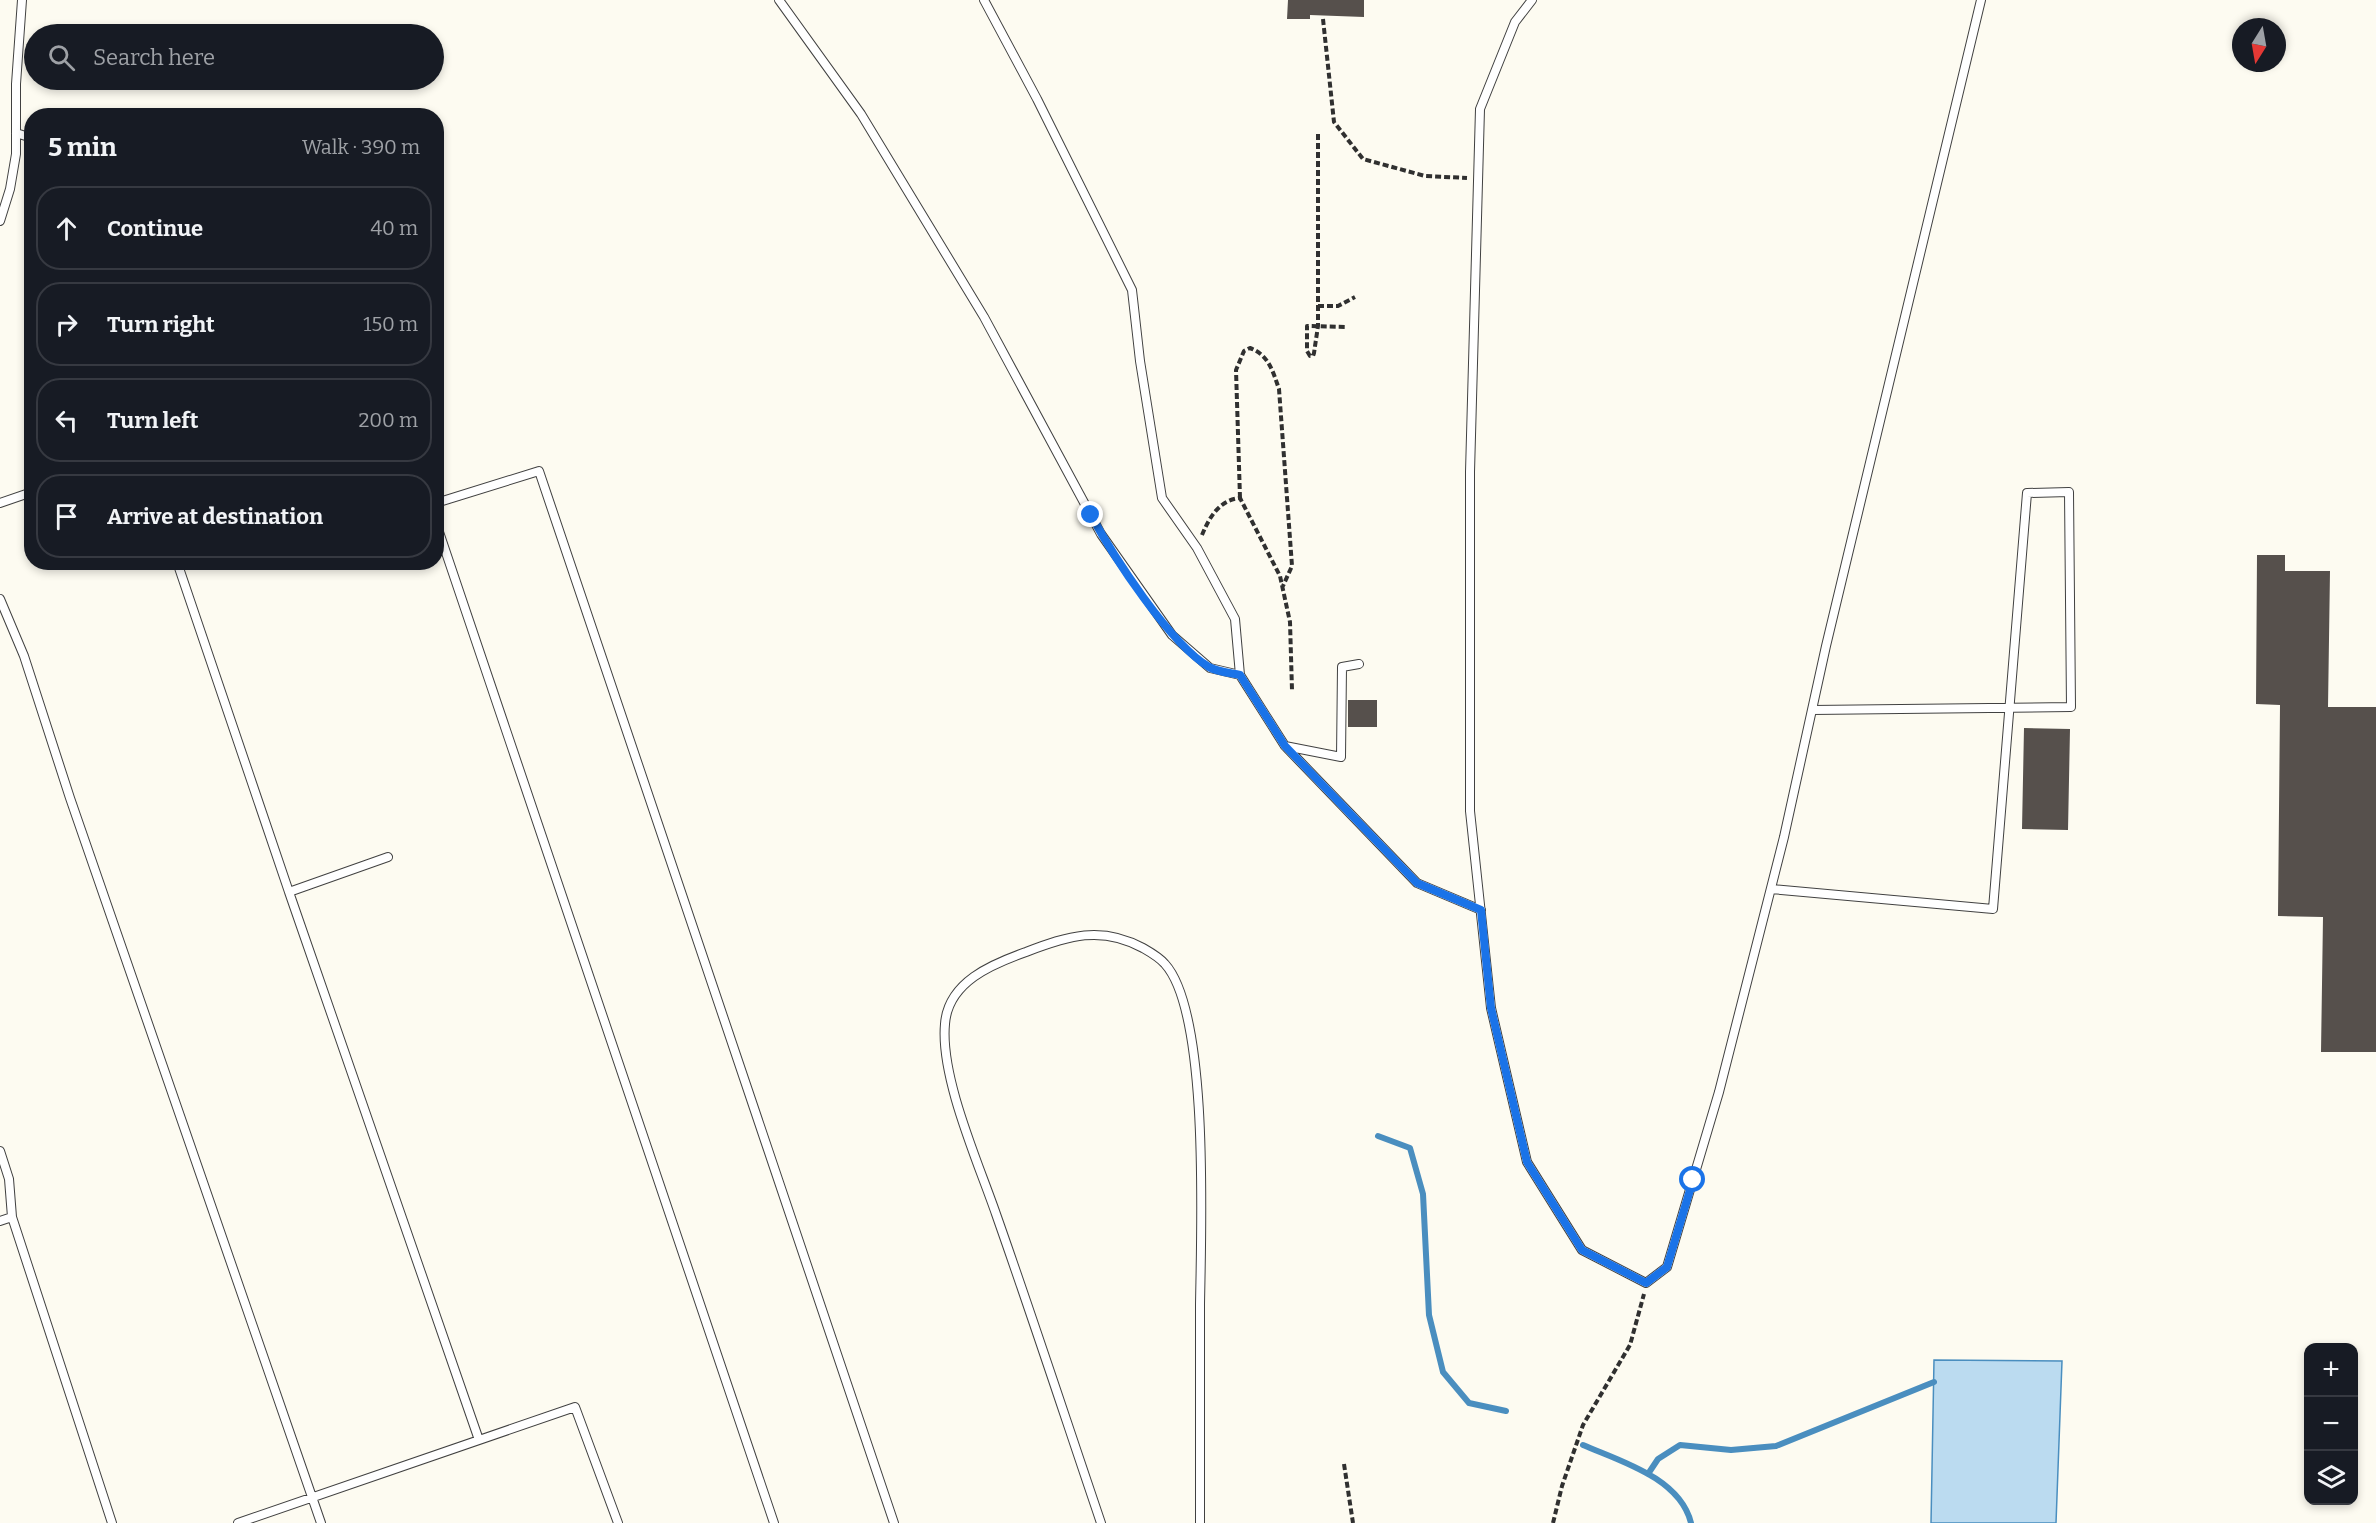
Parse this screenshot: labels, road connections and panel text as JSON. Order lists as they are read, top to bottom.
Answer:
{
  "north": "bottom",
  "page": {
    "search": "Search here",
    "heading": ["5 min", "Walk · 390 m"],
    "list": [
      ["Continue", "40 m"],
      ["Turn right", "150 m"],
      ["Turn left", "200 m"],
      "Arrive at destination"
    ],
    "map_buttons": ["+", "−"]
  }
}
